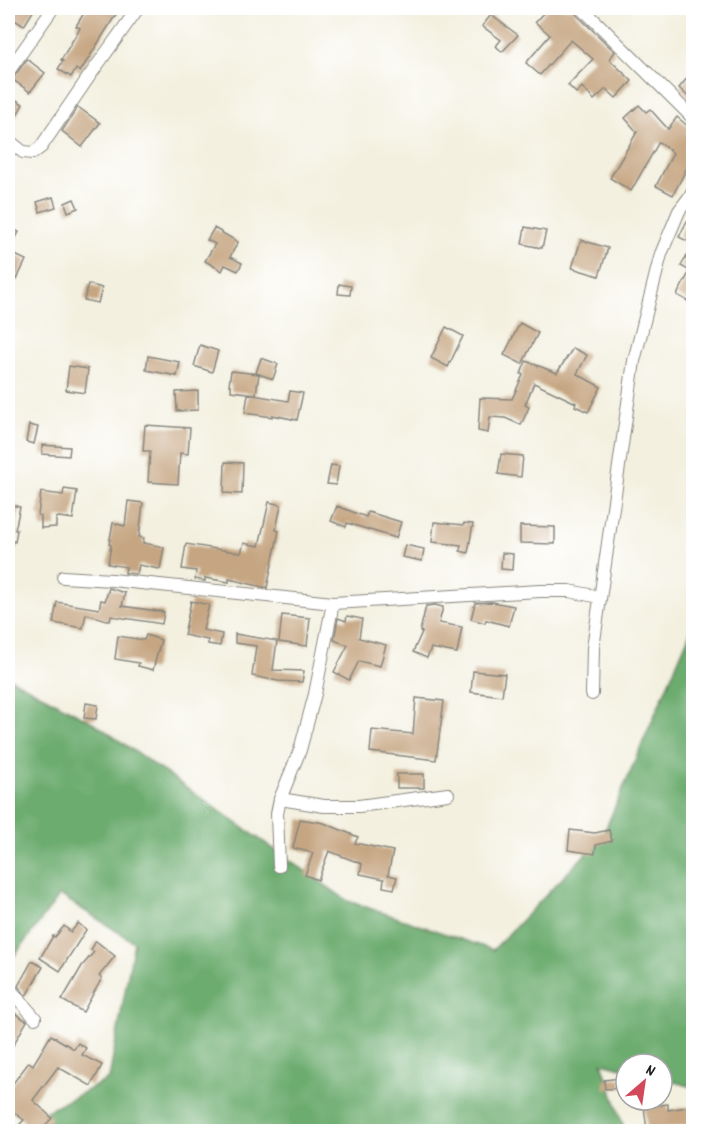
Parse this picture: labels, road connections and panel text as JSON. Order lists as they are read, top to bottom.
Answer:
{
  "north": "top right"
}
